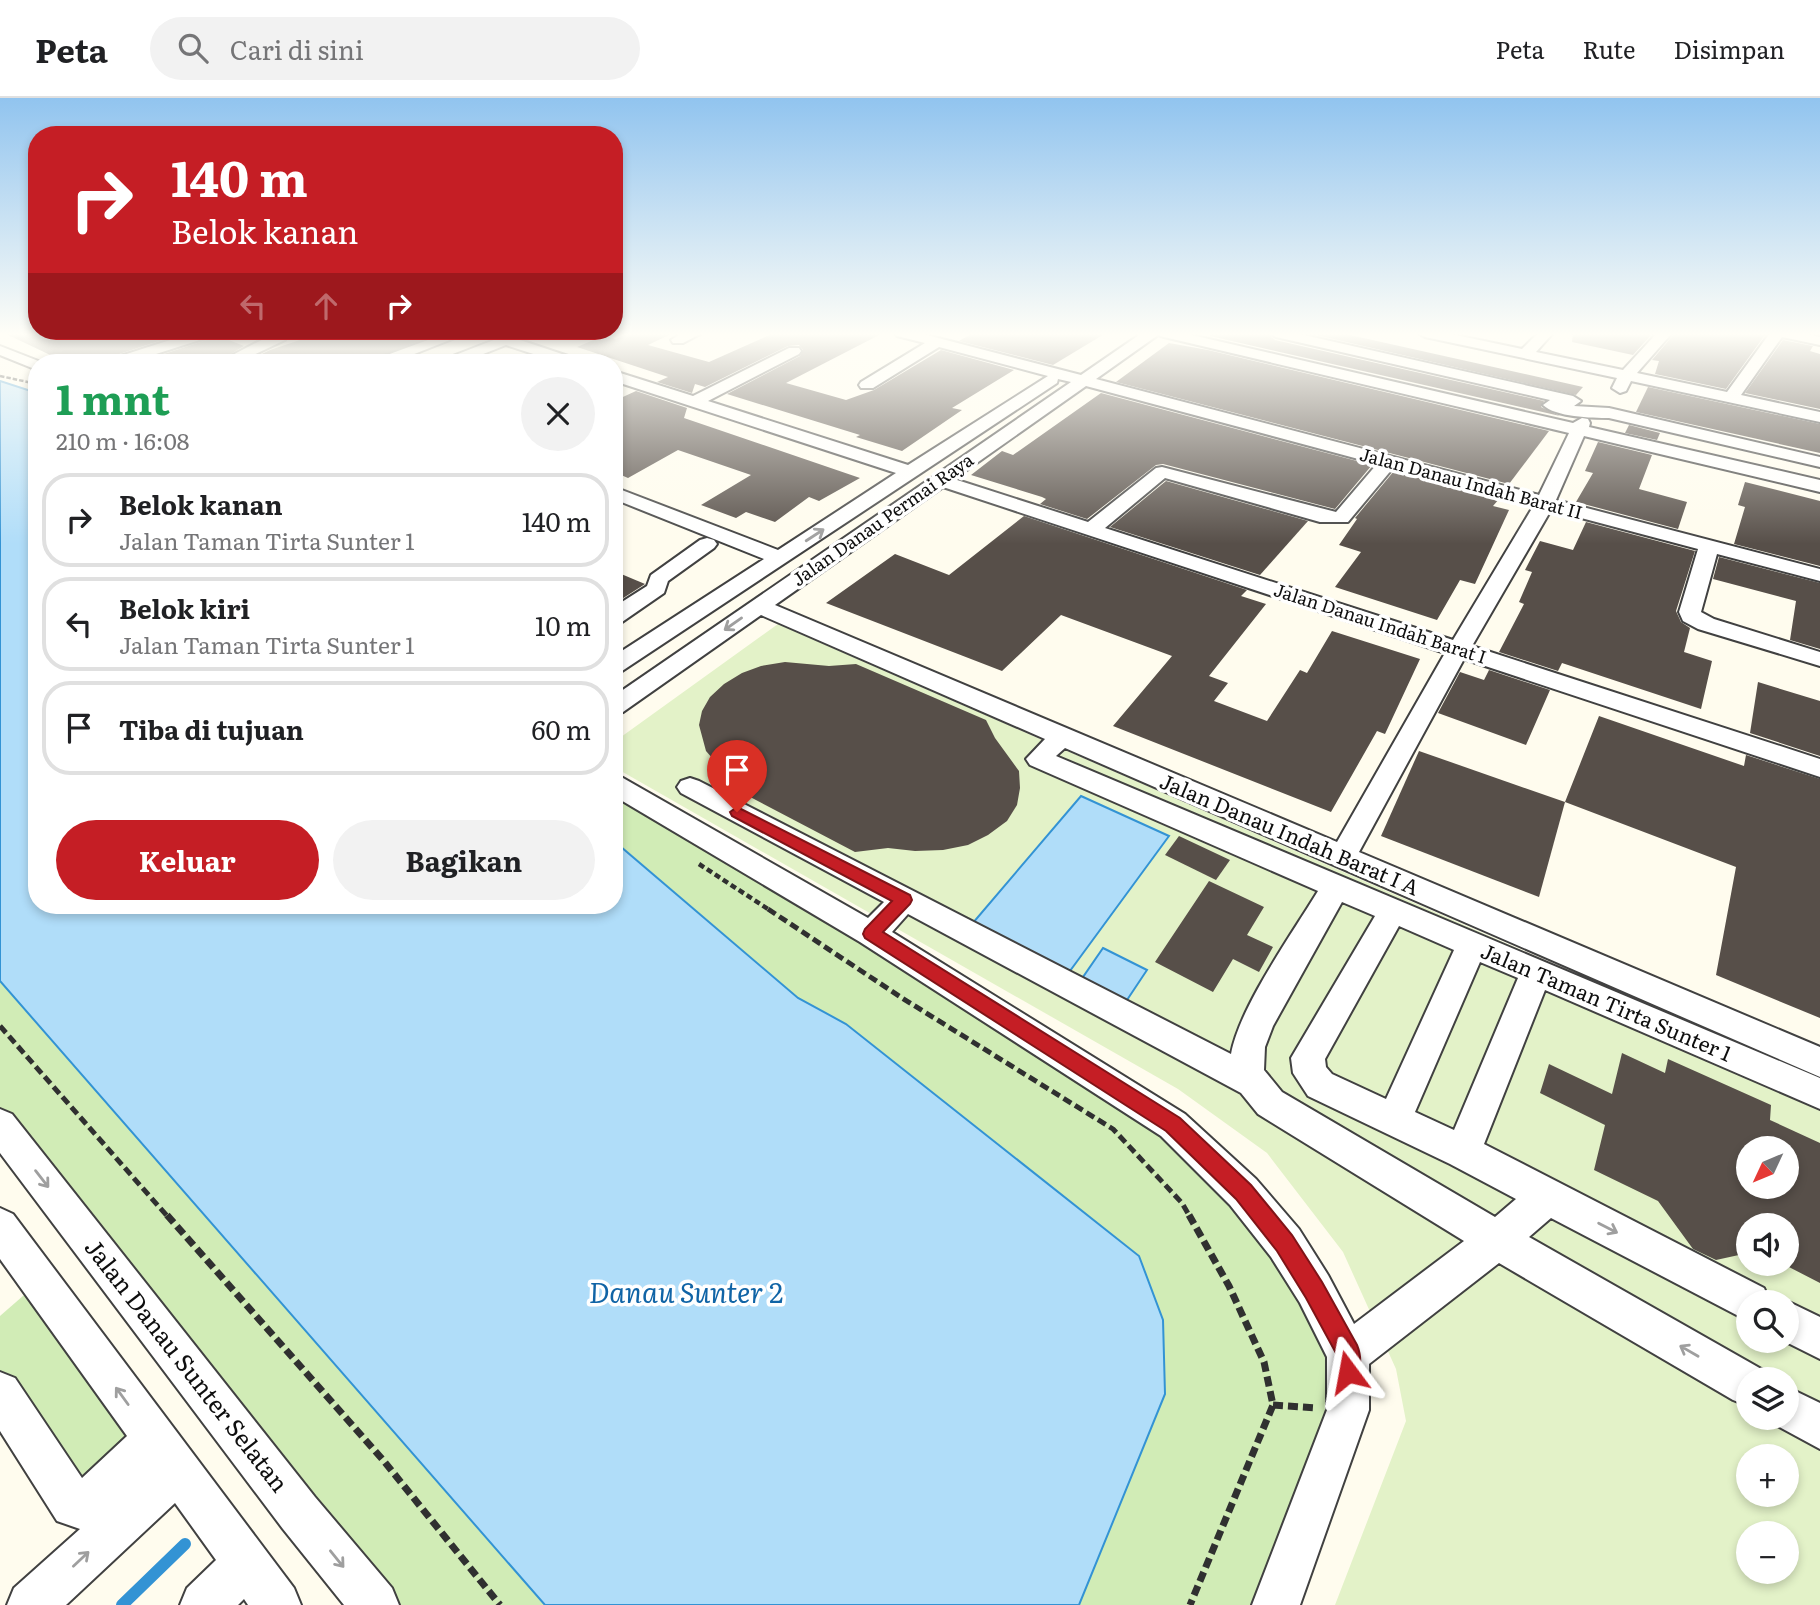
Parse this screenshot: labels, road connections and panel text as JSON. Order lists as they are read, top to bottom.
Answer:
{
  "streets": {
    "street": [
      "Jalan Danau Indah Barat II",
      "Jalan Danau Permai Raya",
      "Jalan Danau Indah Barat I",
      "Jalan Danau Indah Barat I A",
      "Jalan Taman Tirta Sunter 1",
      "Jalan Danau Sunter Selatan"
    ]
  },
  "crossings": [
    ["Jalan Danau Permai Raya", "Jalan Danau Indah Barat I"],
    ["Jalan Danau Permai Raya", "Jalan Danau Indah Barat I A"],
    ["Jalan Danau Indah Barat I A", "Jalan Taman Tirta Sunter 1"]
  ],
  "water": ["Danau Sunter 2"],
  "north": "bottom left",
  "page": {
    "header": "Peta",
    "search": "Cari di sini",
    "nav": ["Peta", "Rute", "Disimpan"],
    "turn": ["140 m", "Belok kanan"],
    "heading": ["1 mnt", "210 m · 16:08"],
    "list": [
      {
        "name": "Belok kanan",
        "note": "Jalan Taman Tirta Sunter 1",
        "value": "140 m"
      },
      {
        "name": "Belok kiri",
        "note": "Jalan Taman Tirta Sunter 1",
        "value": "10 m"
      },
      {
        "name": "Tiba di tujuan",
        "value": "60 m"
      }
    ],
    "buttons": ["Keluar", "Bagikan"],
    "map_buttons": ["+", "−"]
  }
}
